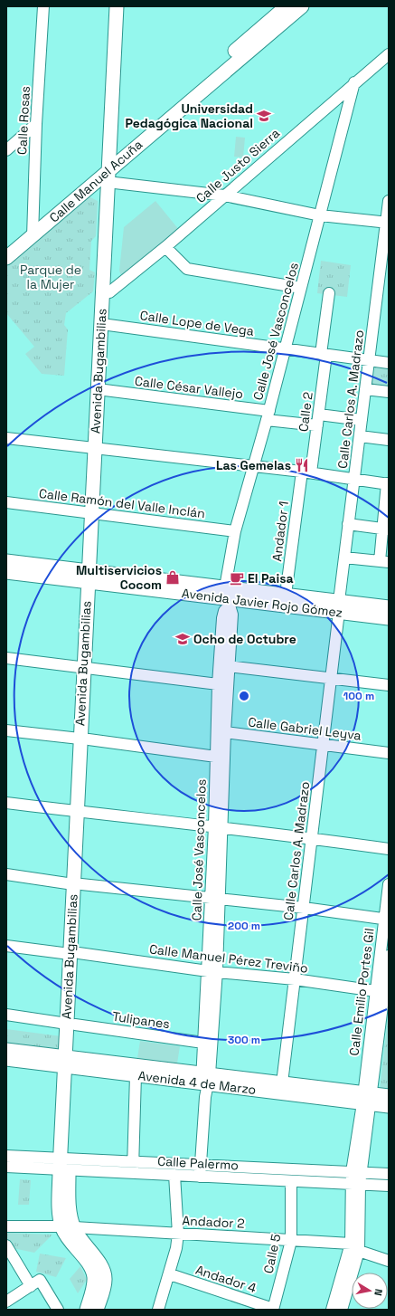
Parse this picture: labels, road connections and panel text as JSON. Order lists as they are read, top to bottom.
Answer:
{
  "streets": {
    "main road": [
      "Calle Manuel Acuña",
      "Avenida Bugambilias",
      "Avenida Javier Rojo Gómez",
      "Avenida 4 de Marzo"
    ],
    "street": [
      "Calle Rosas",
      "Calle Justo Sierra",
      "Calle Lope de Vega",
      "Calle José Vasconcelos",
      "Calle César Vallejo",
      "Calle Carlos A. Madrazo",
      "Calle 2",
      "Calle Ramón del Valle Inclán",
      "Andador 1",
      "Calle Gabriel Leyva",
      "Calle Manuel Pérez Treviño",
      "Calle Emilio Portes Gil",
      "Tulipanes",
      "Calle Palermo",
      "Andador 2",
      "Calle 5",
      "Andador 4"
    ]
  },
  "crossings": [
    ["Calle Rosas", "Calle Manuel Acuña"],
    ["Calle Justo Sierra", "Calle José Vasconcelos"],
    ["Calle Justo Sierra", "Avenida Bugambilias"],
    ["Calle Manuel Acuña", "Avenida Bugambilias"],
    ["Calle Lope de Vega", "Calle José Vasconcelos"],
    ["Calle Lope de Vega", "Avenida Bugambilias"],
    ["Calle Lope de Vega", "Calle Carlos A. Madrazo"],
    ["Calle Lope de Vega", "Calle 2"],
    ["Calle José Vasconcelos", "Calle César Vallejo"],
    ["Calle José Vasconcelos", "Calle Ramón del Valle Inclán"],
    ["Calle José Vasconcelos", "Avenida Javier Rojo Gómez"],
    ["Calle José Vasconcelos", "Calle Gabriel Leyva"],
    ["Calle José Vasconcelos", "Calle Manuel Pérez Treviño"],
    ["Calle José Vasconcelos", "Tulipanes"],
    ["Calle José Vasconcelos", "Avenida 4 de Marzo"],
    ["Calle José Vasconcelos", "Calle Palermo"],
    ["Avenida Bugambilias", "Calle César Vallejo"],
    ["Avenida Bugambilias", "Calle Ramón del Valle Inclán"],
    ["Avenida Bugambilias", "Avenida Javier Rojo Gómez"],
    ["Avenida Bugambilias", "Calle Manuel Pérez Treviño"],
    ["Avenida Bugambilias", "Tulipanes"],
    ["Avenida Bugambilias", "Avenida 4 de Marzo"],
    ["Avenida Bugambilias", "Calle Palermo"],
    ["Avenida Bugambilias", "Andador 2"],
    ["Calle César Vallejo", "Calle 2"],
    ["Calle Carlos A. Madrazo", "Avenida Javier Rojo Gómez"],
    ["Calle Carlos A. Madrazo", "Calle Gabriel Leyva"],
    ["Calle Carlos A. Madrazo", "Calle Manuel Pérez Treviño"],
    ["Calle Carlos A. Madrazo", "Avenida 4 de Marzo"],
    ["Calle 2", "Andador 1"],
    ["Andador 1", "Avenida Javier Rojo Gómez"],
    ["Calle Manuel Pérez Treviño", "Calle Emilio Portes Gil"],
    ["Calle Emilio Portes Gil", "Avenida 4 de Marzo"],
    ["Calle Emilio Portes Gil", "Calle Palermo"],
    ["Calle Palermo", "Calle 5"],
    ["Andador 2", "Calle 5"],
    ["Calle 5", "Andador 4"]
  ],
  "parks": ["Parque de la Mujer"],
  "places": {
    "school or university": ["Universidad Pedagógica Nacional", "Ocho de Octubre"],
    "restaurant": ["Las Gemelas"],
    "shop": ["Multiservicios Cocom"],
    "cafe": ["El Paisa"]
  },
  "north": "right",
  "rings": ["100 m", "200 m", "300 m"]
}
